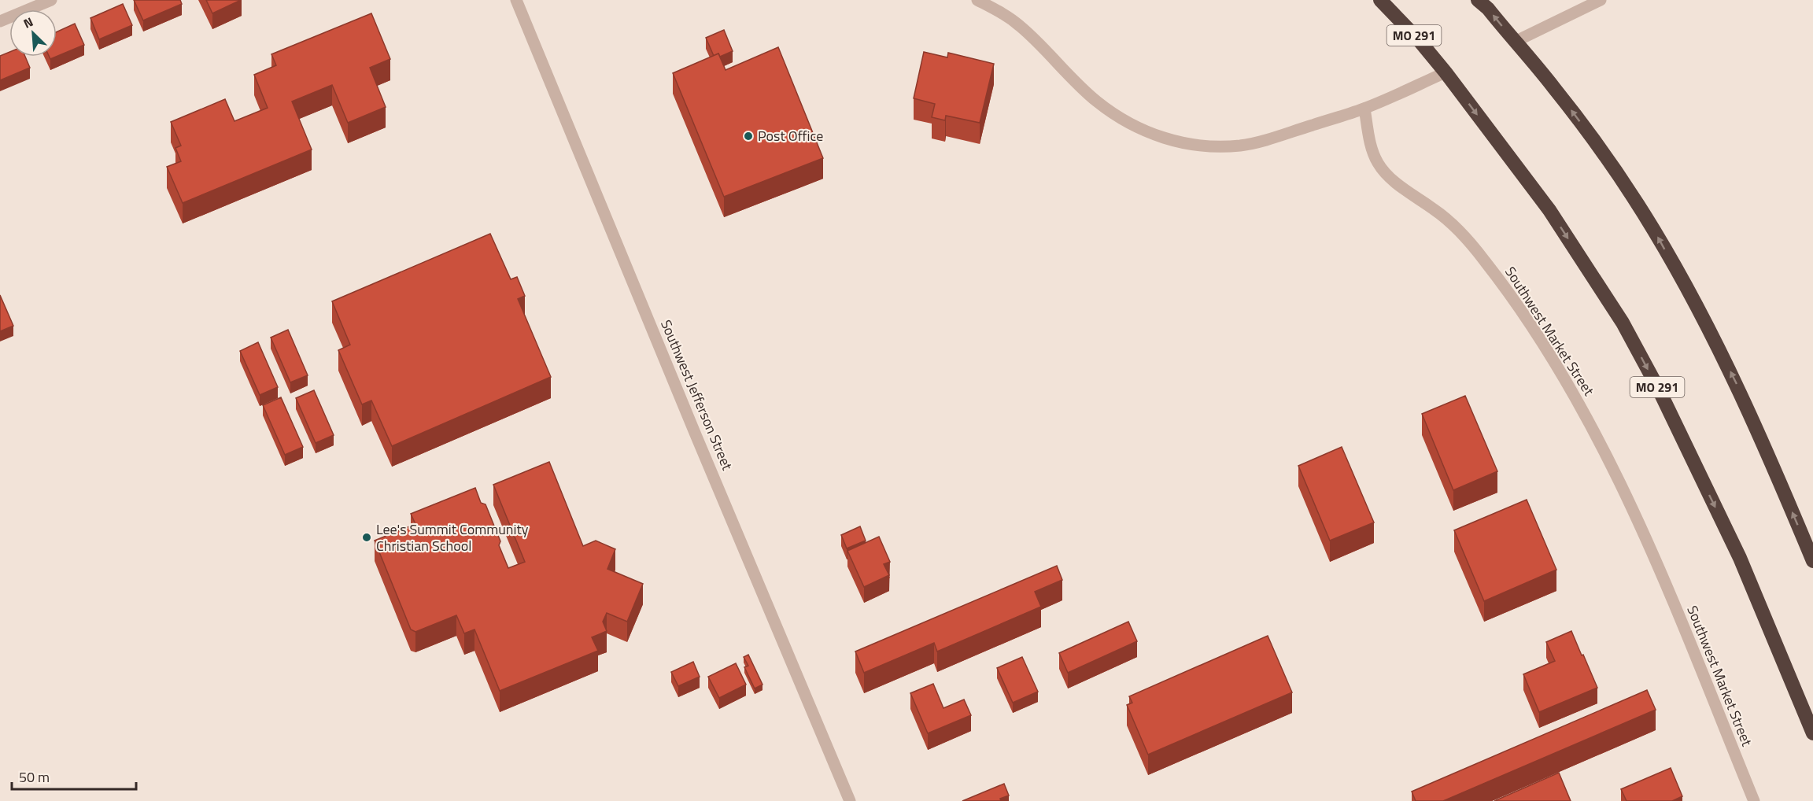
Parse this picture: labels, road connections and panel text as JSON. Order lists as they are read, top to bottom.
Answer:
{
  "streets": {
    "highway": ["MO 291"],
    "street": ["Southwest Market Street", "Southwest Jefferson Street"]
  },
  "places": ["Post Office", "Lee's Summit Community Christian School"],
  "scale_bar": "50 m",
  "north": "top left"
}
